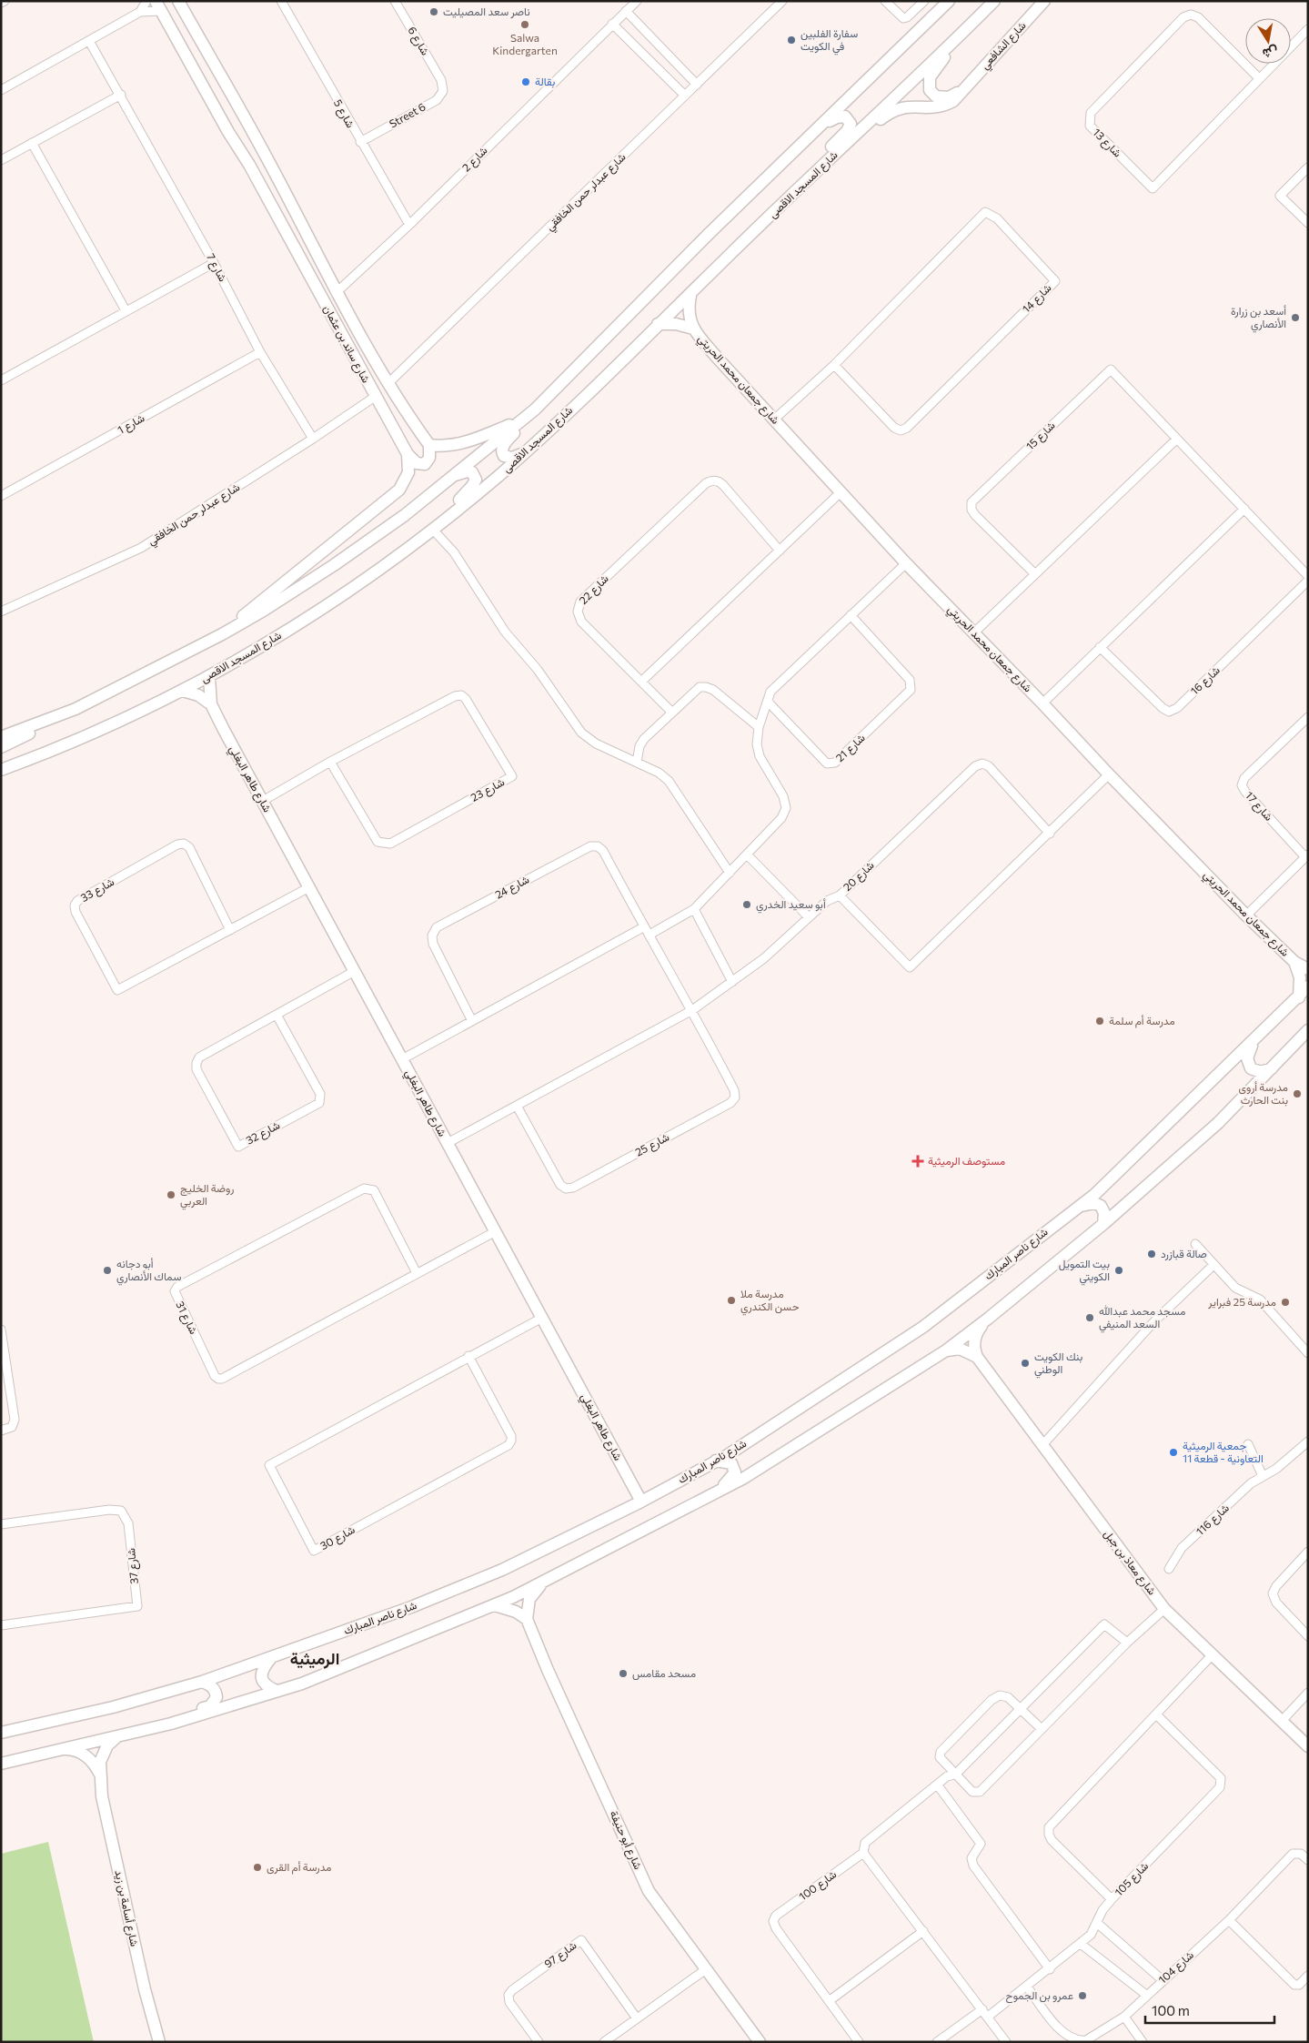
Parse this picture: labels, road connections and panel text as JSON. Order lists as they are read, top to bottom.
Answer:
{
  "streets": {
    "street": [
      "شارع 6",
      "شارع الشافعي",
      "شارع 5",
      "Street 6",
      "شارع 13",
      "شارع 2",
      "شارع المسجد الاقصى",
      "شارع عبدلر حمن الخافقي",
      "شارع 7",
      "شارع 14",
      "شارع ساند بن عثمان",
      "شارع جمعان محمد الحريتي",
      "شارع 1",
      "شارع 15",
      "شارع 22",
      "شارع 16",
      "شارع 21",
      "شارع طاهر البغلي",
      "شارع 23",
      "شارع 17",
      "شارع 20",
      "شارع 24",
      "شارع 33",
      "شارع 32",
      "شارع 25",
      "شارع ناصر المبارك",
      "شارع 31",
      "شارع 116",
      "شارع 30",
      "شارع معاذ بن جبل",
      "شارع 37",
      "شارع أبو حنيفة",
      "شارع 105",
      "شارع 100",
      "شارع أسامة بن زيد",
      "شارع 97",
      "شارع 104"
    ]
  },
  "crossings": [
    ["شارع 6", "Street 6"],
    ["شارع الشافعي", "شارع المسجد الاقصى"],
    ["شارع 5", "Street 6"],
    ["شارع 5", "شارع 2"],
    ["شارع 2", "شارع ساند بن عثمان"],
    ["شارع المسجد الاقصى", "شارع جمعان محمد الحريتي"],
    ["شارع المسجد الاقصى", "شارع طاهر البغلي"],
    ["شارع عبدلر حمن الخافقي", "شارع 7"],
    ["شارع عبدلر حمن الخافقي", "شارع ساند بن عثمان"],
    ["شارع 7", "شارع 1"],
    ["شارع 14", "شارع جمعان محمد الحريتي"],
    ["شارع جمعان محمد الحريتي", "شارع 17"],
    ["شارع جمعان محمد الحريتي", "شارع 20"],
    ["شارع جمعان محمد الحريتي", "شارع ناصر المبارك"],
    ["شارع طاهر البغلي", "شارع 23"],
    ["شارع طاهر البغلي", "شارع 33"],
    ["شارع طاهر البغلي", "شارع 32"],
    ["شارع طاهر البغلي", "شارع ناصر المبارك"],
    ["شارع طاهر البغلي", "شارع 31"],
    ["شارع طاهر البغلي", "شارع 30"],
    ["شارع 24", "شارع 25"],
    ["شارع معاذ بن جبل", "شارع 105"]
  ],
  "districts": ["الرميثية"],
  "places": {
    "other": [
      "ناصر سعد المصيليت",
      "Salwa Kindergarten",
      "سفارة الفلبين في الكويت",
      "بقالة",
      "أسعد بن زرارة الأنصاري",
      "أبو سعيد الخدري",
      "مدرسة أم سلمة",
      "مدرسة أروى بنت الحارث",
      "روضة الخليج العربي",
      "صالة قبازرد",
      "أبو دجانه سماك الأنصاري",
      "بيت التمويل الكويتي",
      "مدرسة ملا حسن الكندري",
      "مدرسة 25 فبراير",
      "مسجد محمد عبدالله السعد المنيفي",
      "بنك الكويت الوطني",
      "جمعية الرميثية التعاونية - قطعة 11",
      "مسحد مقامس",
      "مدرسة أم القرى",
      "عمرو بن الجموح"
    ],
    "health": ["مستوصف الرميثية"]
  },
  "scale_bar": "100 m",
  "north": "bottom"
}
